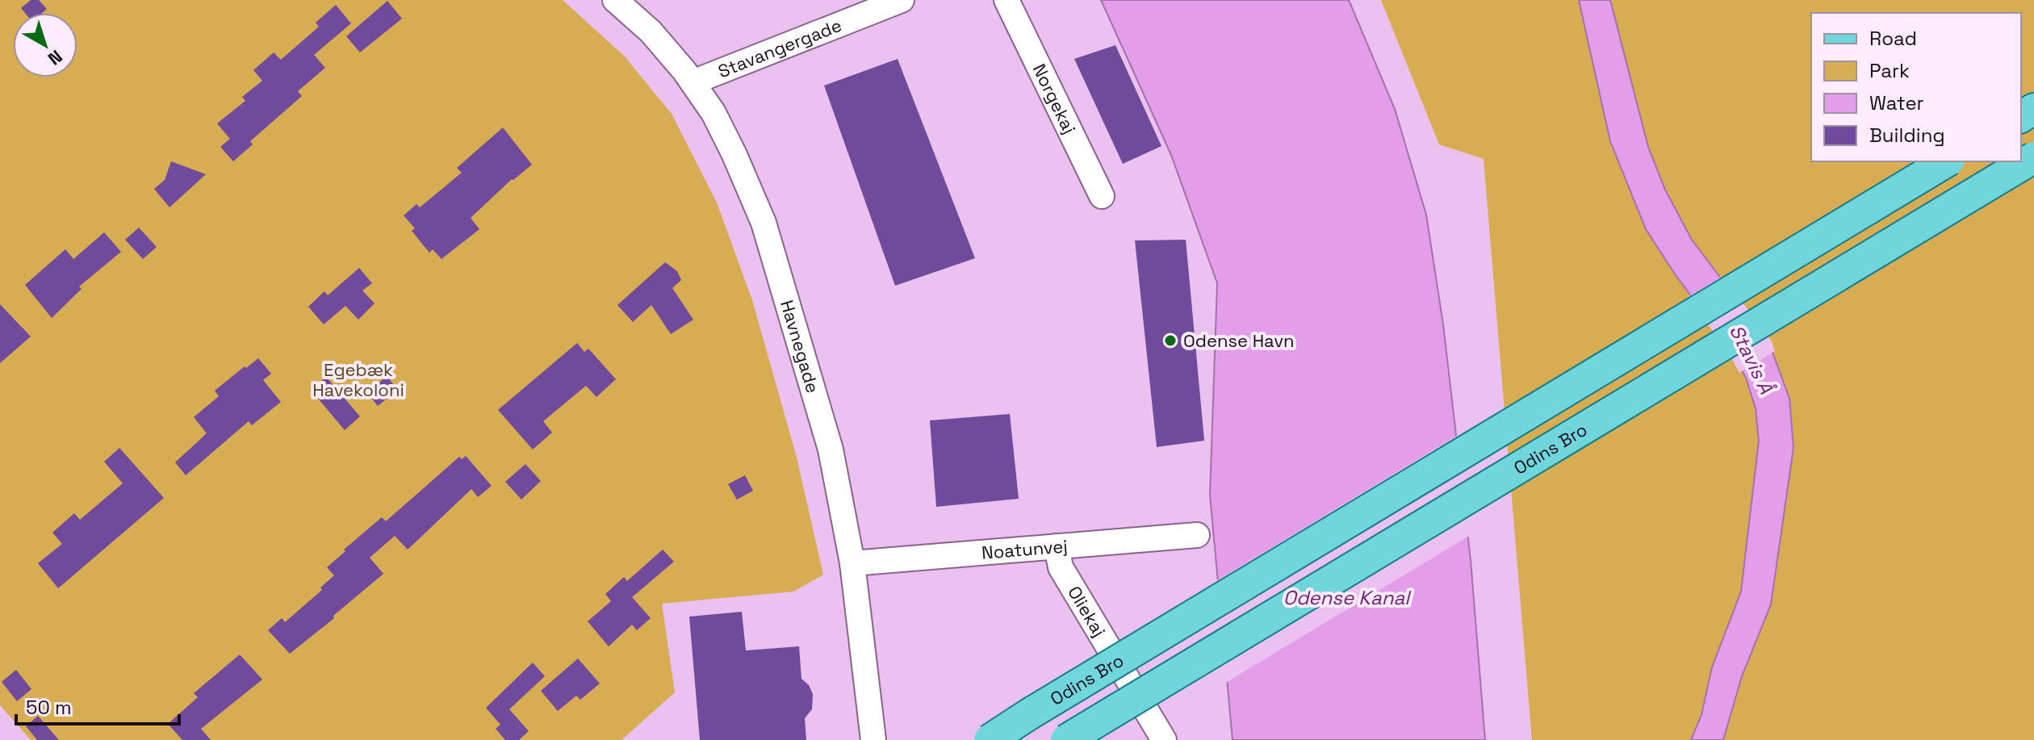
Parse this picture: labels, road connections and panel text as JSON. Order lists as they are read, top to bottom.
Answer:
{
  "streets": {
    "main road": ["Odins Bro"],
    "street": [
      "Stavangergade",
      "Norgekaj",
      "Havnegade",
      "Noatunvej",
      "Oliekaj"
    ]
  },
  "crossings": [
    ["Stavangergade", "Havnegade"],
    ["Havnegade", "Noatunvej"],
    ["Noatunvej", "Oliekaj"]
  ],
  "water": ["Stavis Å", "Odense Kanal"],
  "parks": ["Egebæk Havekoloni"],
  "places": ["Odense Havn"],
  "legend": [
    "Road",
    "Park",
    "Water",
    "Building"
  ],
  "scale_bar": "50 m",
  "north": "bottom right"
}
